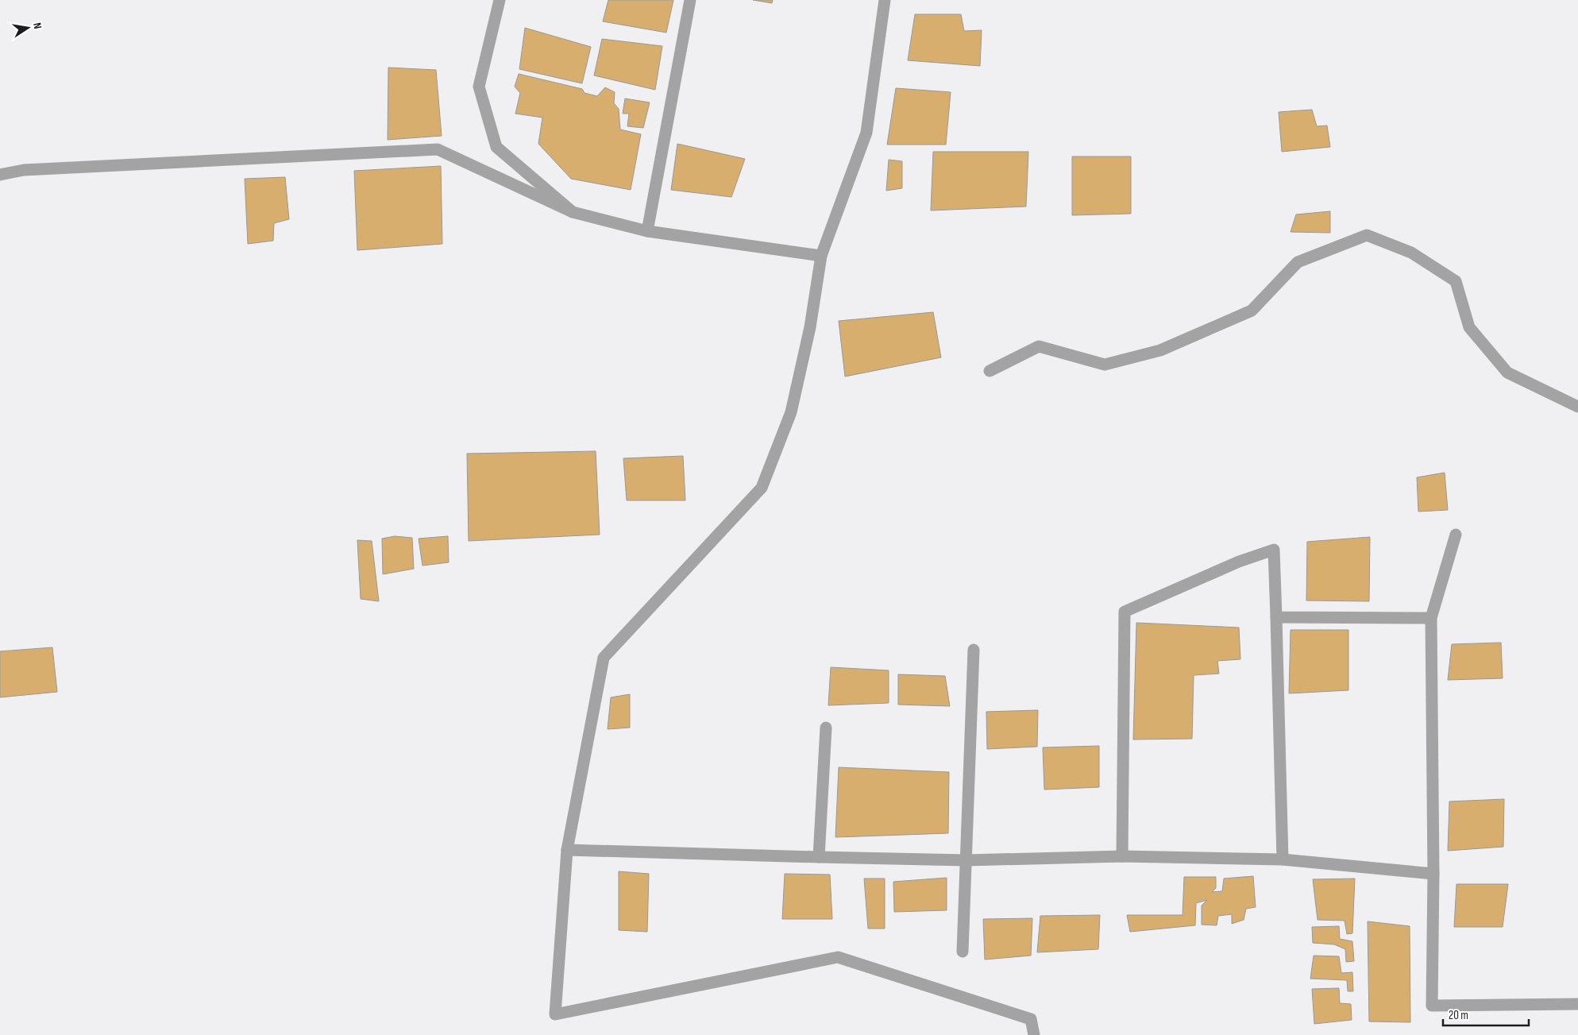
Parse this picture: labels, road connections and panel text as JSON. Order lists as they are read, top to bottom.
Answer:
{
  "scale_bar": "20 m",
  "north": "right"
}
